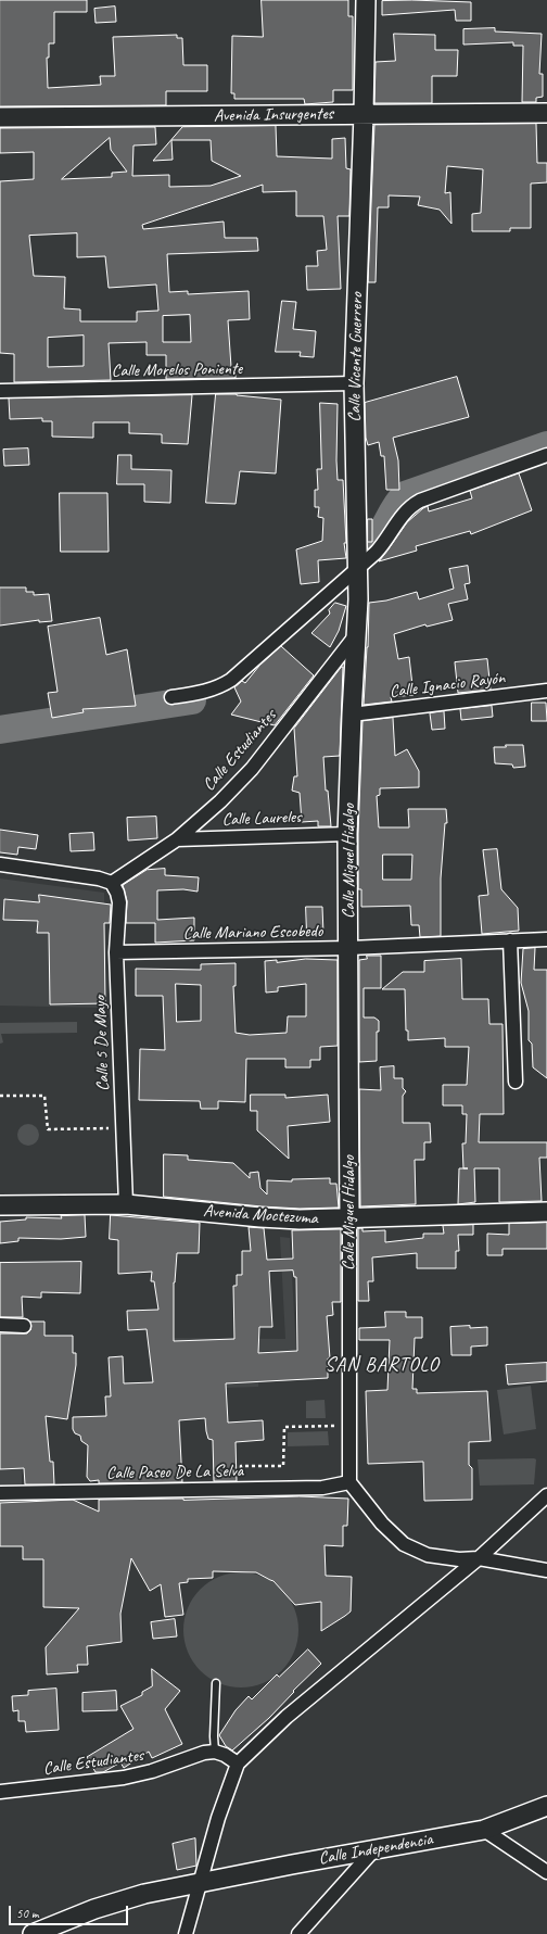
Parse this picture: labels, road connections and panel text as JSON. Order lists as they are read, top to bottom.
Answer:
{
  "streets": {
    "main road": [
      "Avenida Insurgentes",
      "Calle Vicente Guerrero",
      "Calle Miguel Hidalgo",
      "Avenida Moctezuma",
      "Calle Independencia"
    ],
    "street": [
      "Calle Morelos Poniente",
      "Calle Ignacio Rayón",
      "Calle Estudiantes",
      "Calle Laureles",
      "Calle Mariano Escobedo",
      "Calle 5 De Mayo",
      "Calle Paseo De La Selva"
    ]
  },
  "crossings": [
    ["Avenida Insurgentes", "Calle Vicente Guerrero"],
    ["Calle Vicente Guerrero", "Calle Morelos Poniente"],
    ["Calle Vicente Guerrero", "Calle Ignacio Rayón"],
    ["Calle Vicente Guerrero", "Calle Estudiantes"],
    ["Calle Vicente Guerrero", "Calle Miguel Hidalgo"],
    ["Calle Ignacio Rayón", "Calle Miguel Hidalgo"],
    ["Calle Estudiantes", "Calle Laureles"],
    ["Calle Estudiantes", "Calle 5 De Mayo"],
    ["Calle Laureles", "Calle Miguel Hidalgo"],
    ["Calle Miguel Hidalgo", "Calle Mariano Escobedo"],
    ["Calle Miguel Hidalgo", "Avenida Moctezuma"],
    ["Calle Miguel Hidalgo", "Calle Paseo De La Selva"],
    ["Calle Mariano Escobedo", "Calle 5 De Mayo"],
    ["Calle 5 De Mayo", "Avenida Moctezuma"]
  ],
  "districts": ["SAN BARTOLO"],
  "scale_bar": "50 m"
}
